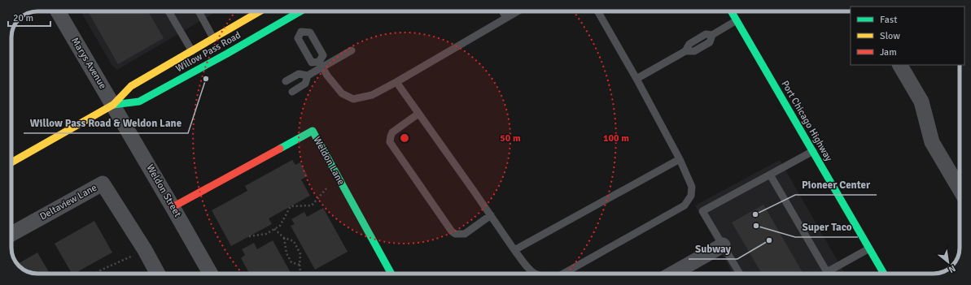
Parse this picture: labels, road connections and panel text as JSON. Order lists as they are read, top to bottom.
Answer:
{
  "streets": {
    "street": [
      "Willow Pass Road",
      "Marys Avenue",
      "Port Chicago Highway",
      "Weldon Lane",
      "Weldon Street",
      "Deltaview Lane"
    ]
  },
  "crossings": [
    ["Willow Pass Road", "Marys Avenue"],
    ["Willow Pass Road", "Weldon Street"],
    ["Marys Avenue", "Weldon Street"],
    ["Weldon Lane", "Weldon Street"]
  ],
  "places": [
    "Willow Pass Road & Weldon Lane",
    "Pioneer Center",
    "Super Taco",
    "Subway"
  ],
  "legend": ["Fast", "Slow", "Jam"],
  "scale_bar": "20 m",
  "north": "bottom right",
  "rings": ["50 m", "100 m"]
}
